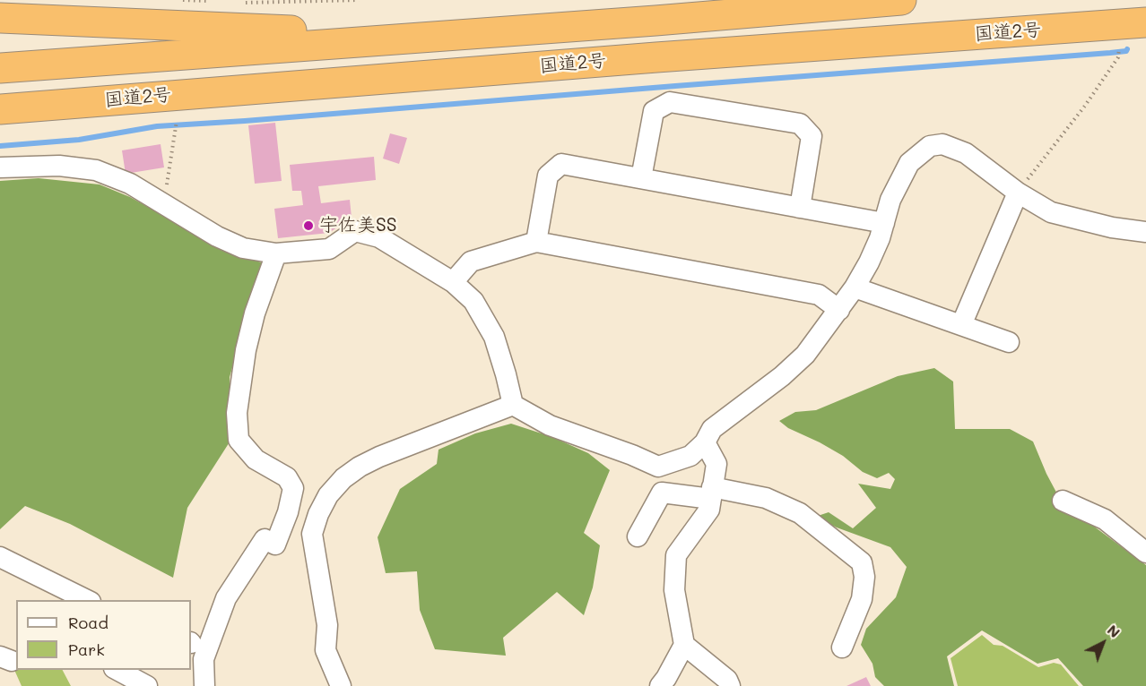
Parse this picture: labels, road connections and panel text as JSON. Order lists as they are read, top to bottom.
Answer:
{
  "streets": {
    "highway": ["国道2号"]
  },
  "places": ["宇佐美SS"],
  "legend": ["Road", "Park"],
  "north": "top right"
}
